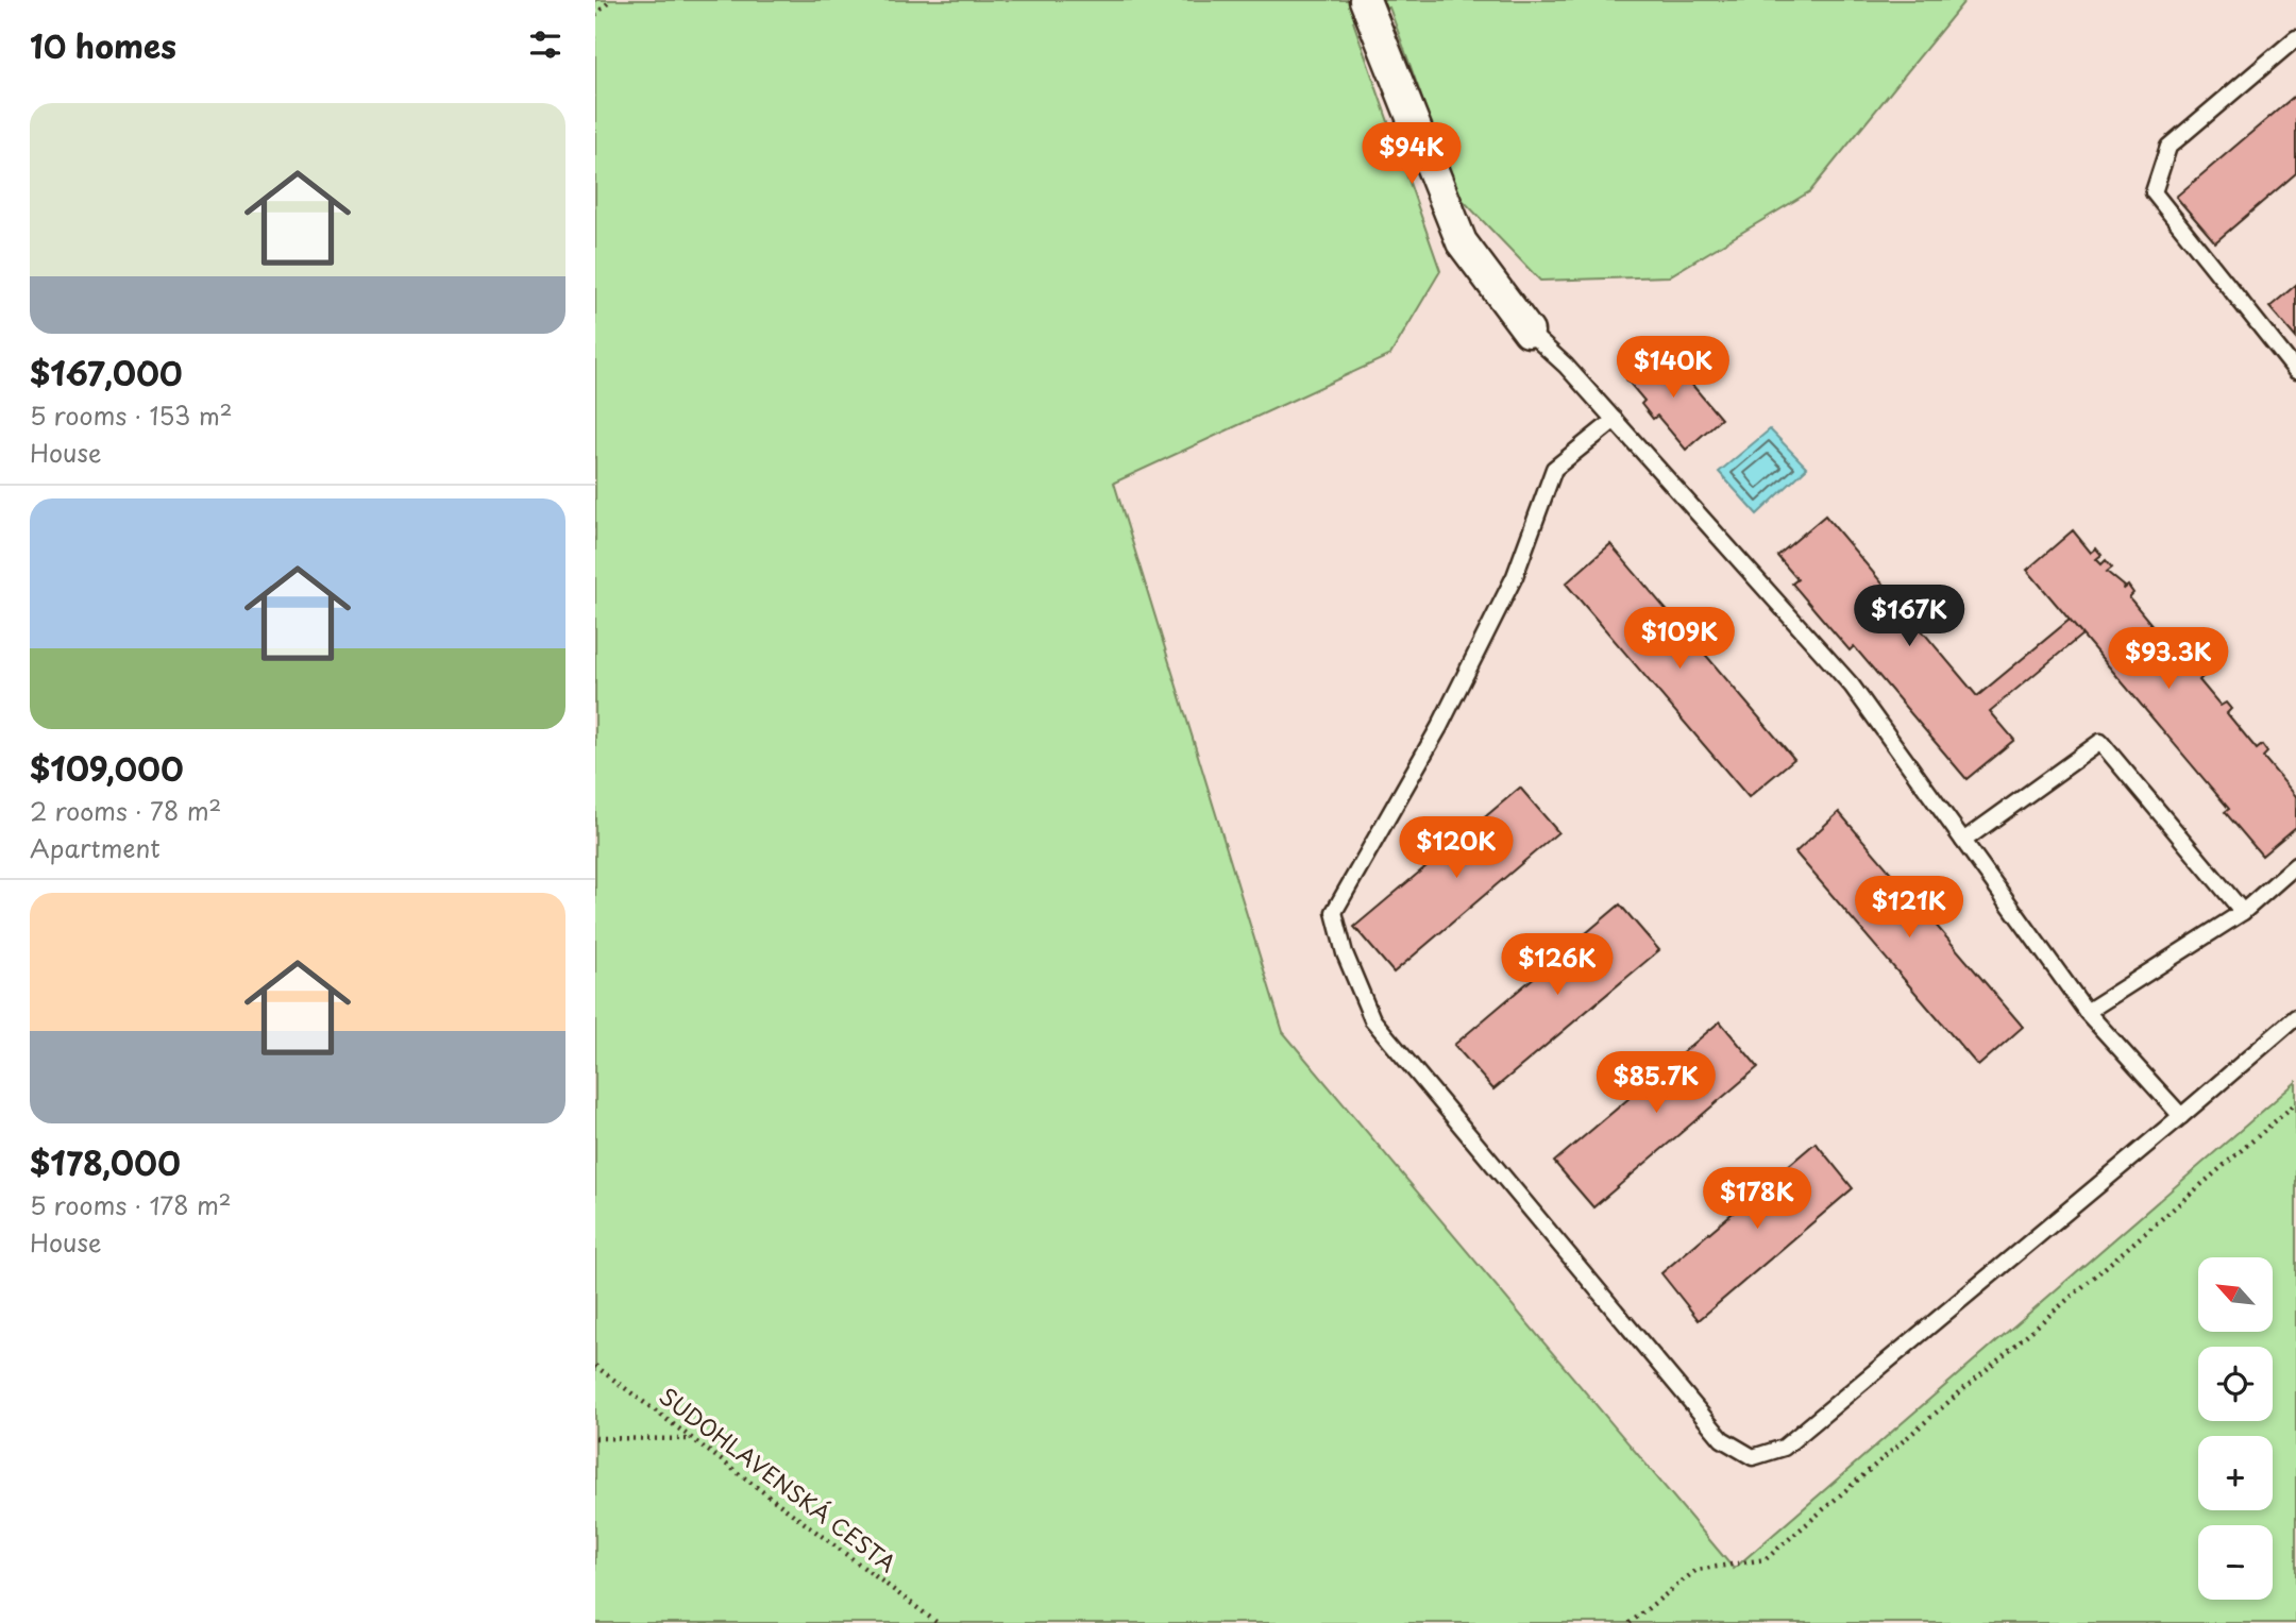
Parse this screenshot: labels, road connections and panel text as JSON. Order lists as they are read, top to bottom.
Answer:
{
  "streets": {
    "path": ["SUDOHLAVENSKÁ CESTA"]
  },
  "north": "top left",
  "page": {
    "heading": "10 homes",
    "list": [
      {
        "name": "$167,000",
        "note": "5 rooms · 153 m² · House"
      },
      {
        "name": "$109,000",
        "note": "2 rooms · 78 m² · Apartment"
      },
      {
        "name": "$178,000",
        "note": "5 rooms · 178 m² · House"
      }
    ],
    "price": [
      "$94K",
      "$140K",
      "$167K",
      "$109K",
      "$93.3K",
      "$120K",
      "$121K",
      "$126K",
      "$85.7K",
      "$178K"
    ],
    "map_buttons": ["+", "−"]
  }
}
